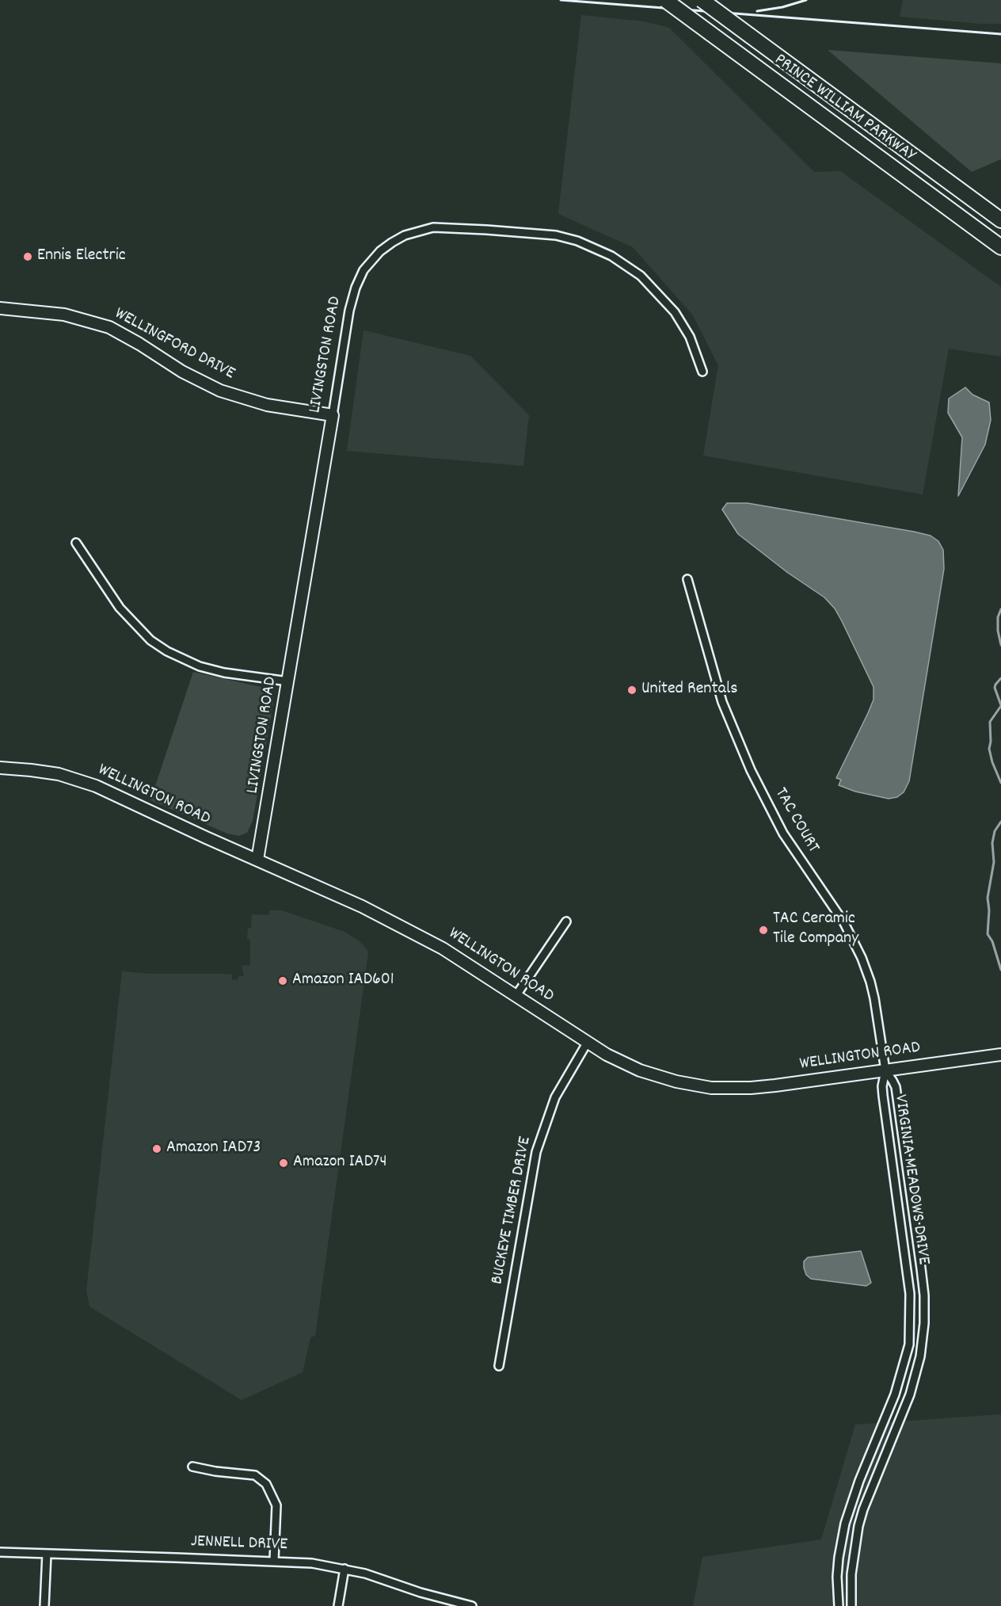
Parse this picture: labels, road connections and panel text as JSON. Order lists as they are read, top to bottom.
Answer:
{
  "streets": {
    "highway": ["PRINCE WILLIAM PARKWAY"],
    "main road": ["WELLINGFORD DRIVE", "LIVINGSTON ROAD", "WELLINGTON ROAD"],
    "street": [
      "TAC COURT",
      "VIRGINIA MEADOWS DRIVE",
      "BUCKEYE TIMBER DRIVE",
      "JENNELL DRIVE"
    ]
  },
  "crossings": [
    ["WELLINGFORD DRIVE", "LIVINGSTON ROAD"],
    ["LIVINGSTON ROAD", "WELLINGTON ROAD"],
    ["WELLINGTON ROAD", "TAC COURT"],
    ["WELLINGTON ROAD", "VIRGINIA MEADOWS DRIVE"],
    ["WELLINGTON ROAD", "BUCKEYE TIMBER DRIVE"],
    ["TAC COURT", "VIRGINIA MEADOWS DRIVE"]
  ],
  "places": [
    "Ennis Electric",
    "United Rentals",
    "TAC Ceramic Tile Company",
    "Amazon IAD601",
    "Amazon IAD73",
    "Amazon IAD74"
  ]
}
